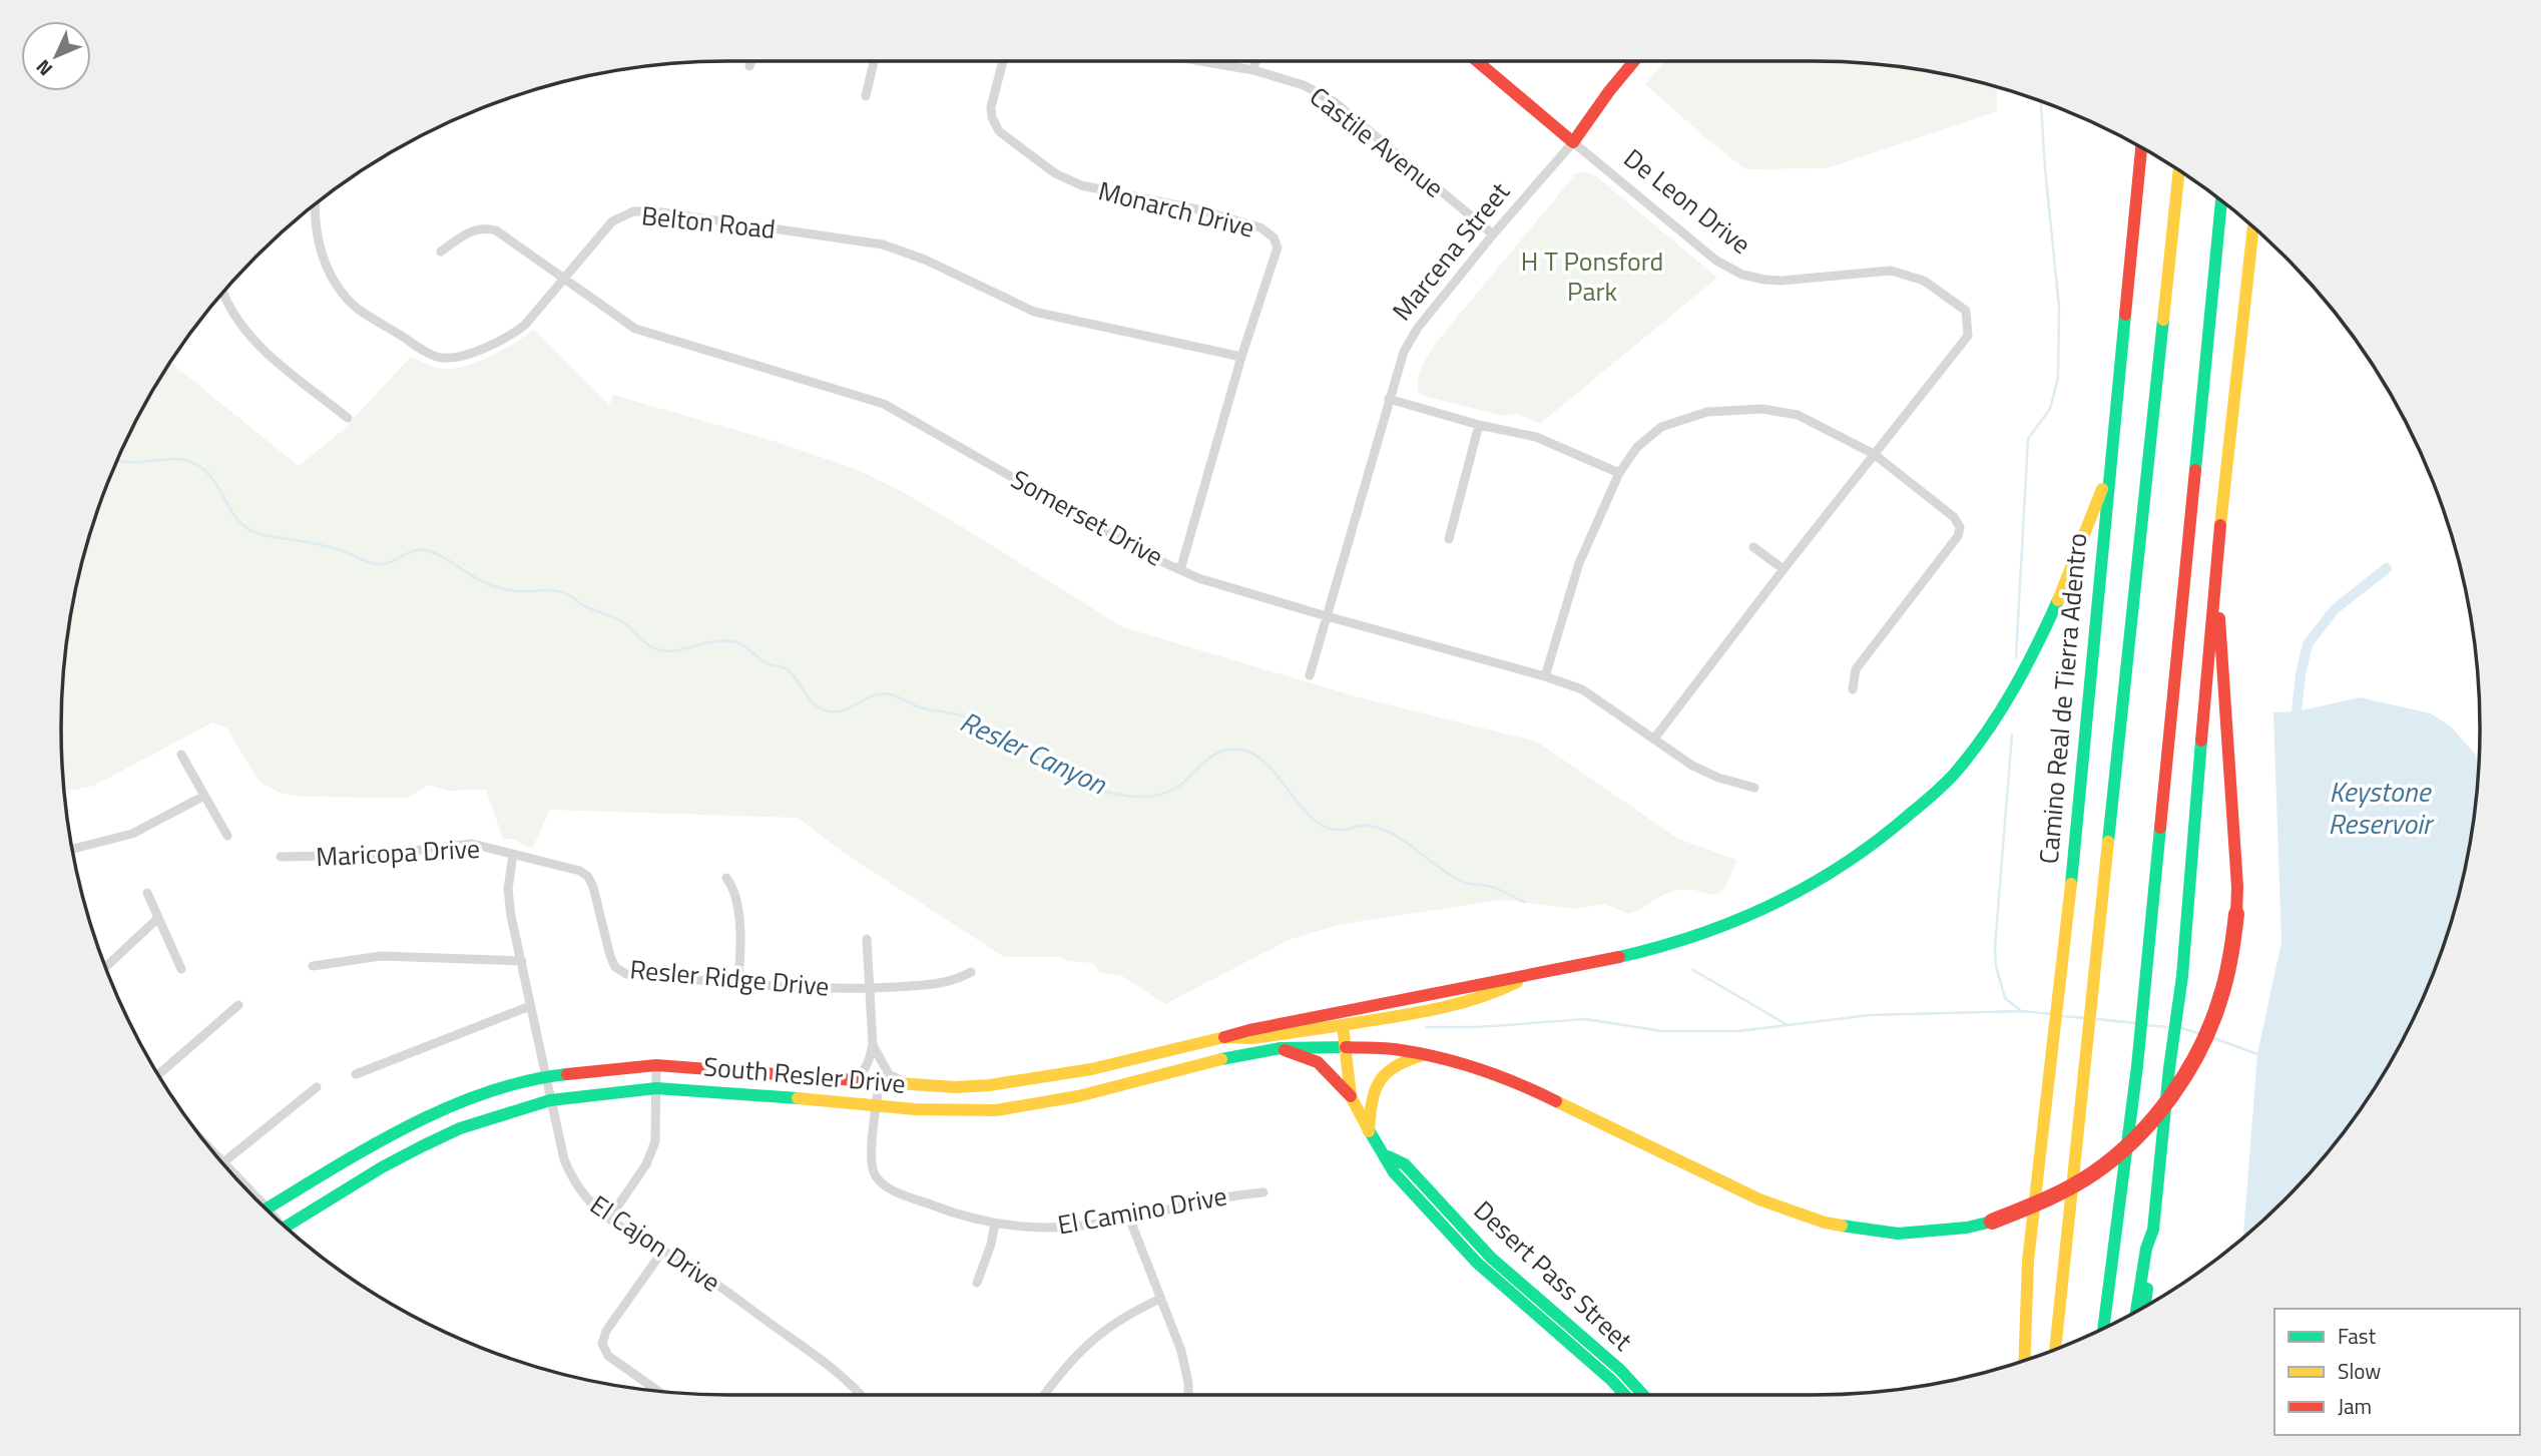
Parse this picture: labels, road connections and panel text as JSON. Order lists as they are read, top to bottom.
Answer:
{
  "streets": {
    "main road": [
      "De Leon Drive",
      "Marcena Street",
      "Camino Real de Tierra Adentro",
      "South Resler Drive",
      "Desert Pass Street"
    ],
    "street": [
      "Castile Avenue",
      "Monarch Drive",
      "Belton Road",
      "Somerset Drive",
      "Maricopa Drive",
      "Resler Ridge Drive",
      "El Camino Drive",
      "El Cajon Drive"
    ]
  },
  "crossings": [
    ["Castile Avenue", "Marcena Street"],
    ["De Leon Drive", "Marcena Street"],
    ["De Leon Drive", "Somerset Drive"],
    ["Monarch Drive", "Belton Road"],
    ["Monarch Drive", "Somerset Drive"],
    ["Belton Road", "Somerset Drive"],
    ["Marcena Street", "Somerset Drive"],
    ["Maricopa Drive", "Resler Ridge Drive"],
    ["Maricopa Drive", "El Cajon Drive"],
    ["Resler Ridge Drive", "El Cajon Drive"],
    ["South Resler Drive", "El Camino Drive"],
    ["South Resler Drive", "El Cajon Drive"],
    ["South Resler Drive", "Desert Pass Street"]
  ],
  "water": ["Resler Canyon", "Keystone Reservoir"],
  "parks": ["H T Ponsford Park"],
  "legend": ["Fast", "Slow", "Jam"],
  "north": "bottom left"
}
